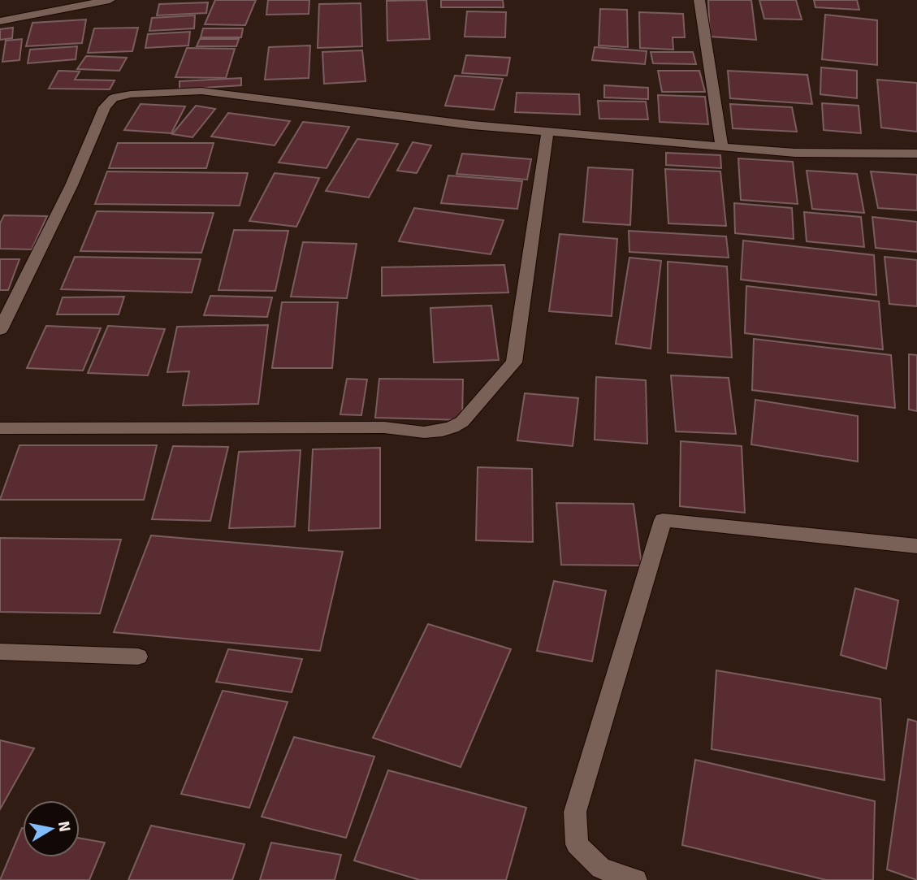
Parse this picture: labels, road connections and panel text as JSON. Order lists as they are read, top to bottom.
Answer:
{
  "north": "right"
}
